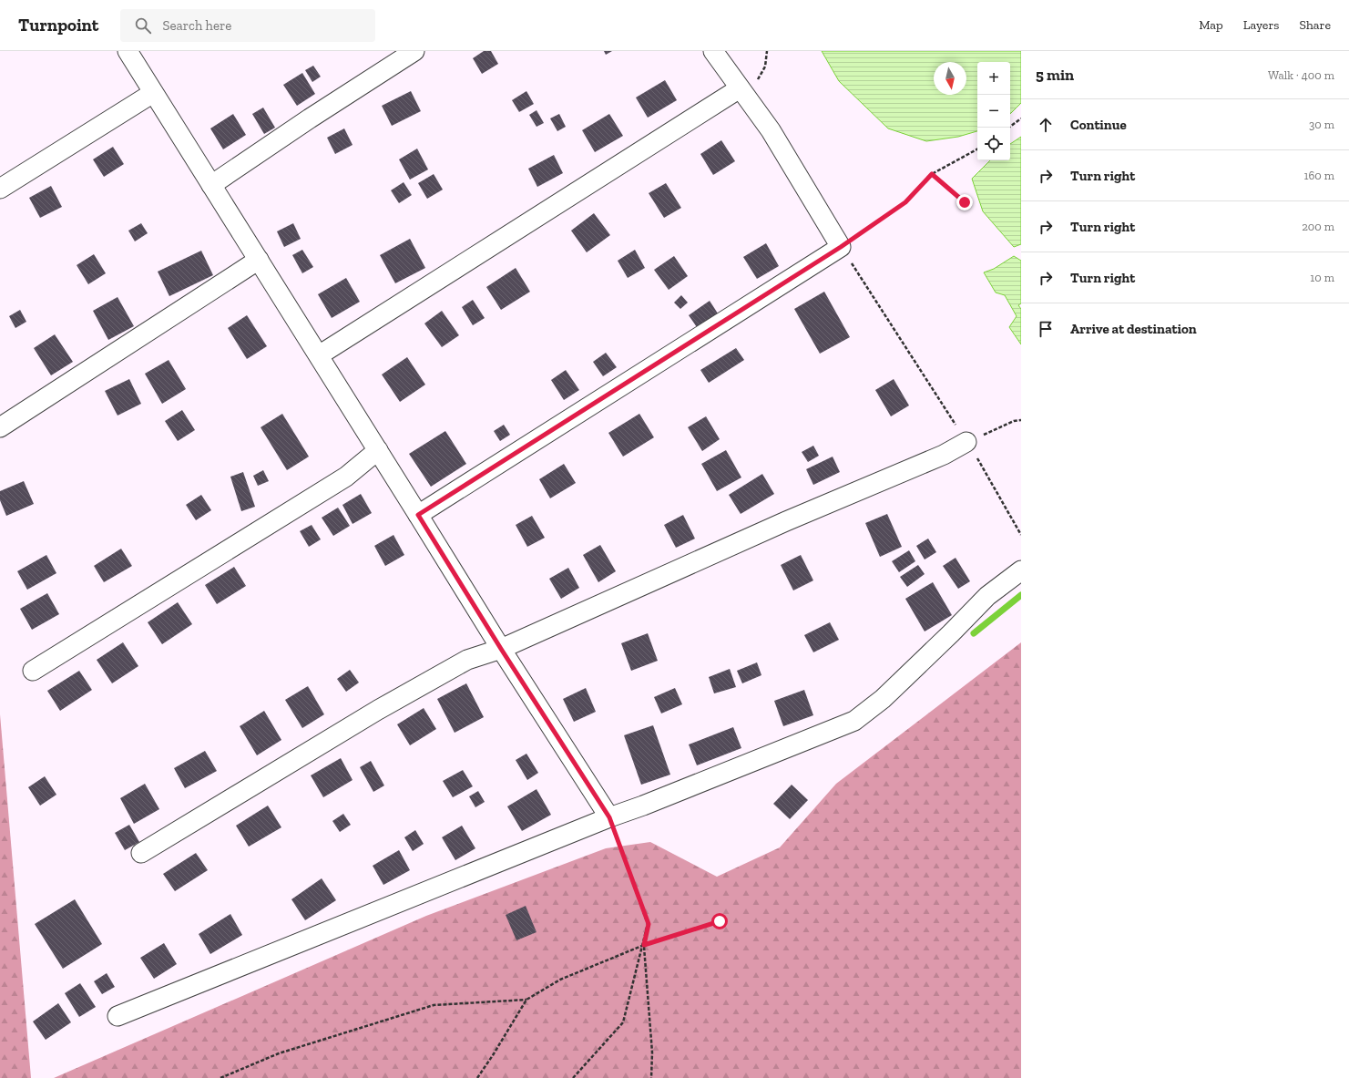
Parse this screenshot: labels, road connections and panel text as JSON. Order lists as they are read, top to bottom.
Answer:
{
  "north": "bottom",
  "page": {
    "header": "Turnpoint",
    "search": "Search here",
    "nav": ["Map", "Layers", "Share"],
    "heading": ["5 min", "Walk · 400 m"],
    "map_buttons": ["+", "−"],
    "list": [
      ["Continue", "30 m"],
      ["Turn right", "160 m"],
      ["Turn right", "200 m"],
      ["Turn right", "10 m"],
      "Arrive at destination"
    ]
  }
}
